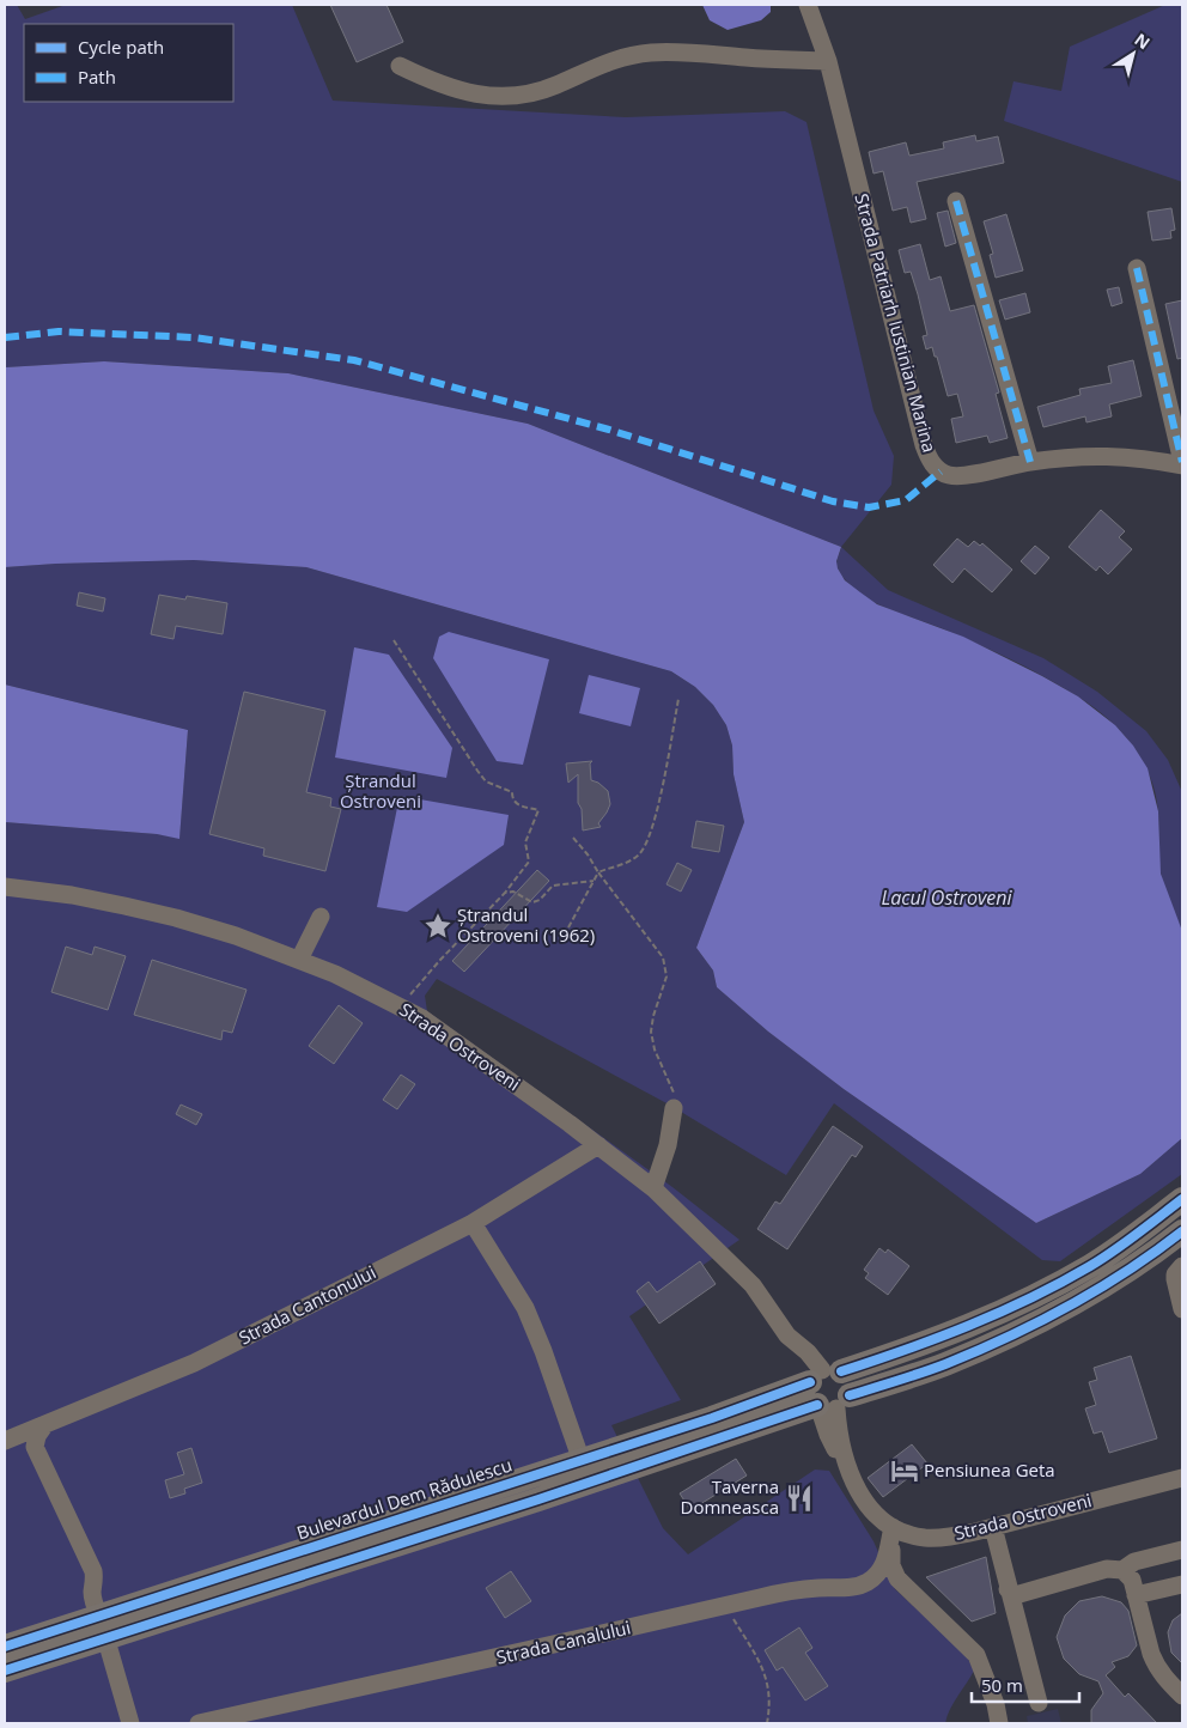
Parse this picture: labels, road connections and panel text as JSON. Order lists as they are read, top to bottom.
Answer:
{
  "streets": {
    "main road": ["Bulevardul Dem Rădulescu"],
    "street": [
      "Strada Patriarh Iustinian Marina",
      "Strada Ostroveni",
      "Strada Cantonului",
      "Strada Canalului"
    ]
  },
  "crossings": [
    ["Strada Ostroveni", "Strada Cantonului"],
    ["Strada Ostroveni", "Bulevardul Dem Rădulescu"],
    ["Strada Ostroveni", "Strada Canalului"]
  ],
  "water": ["Lacul Ostroveni"],
  "parks": ["Ștrandul Ostroveni"],
  "places": {
    "place": ["Ștrandul Ostroveni (1962)"],
    "hotel": ["Pensiunea Geta"],
    "restaurant": ["Taverna Domneasca"]
  },
  "legend": ["Cycle path", "Path"],
  "scale_bar": "50 m",
  "north": "top right"
}
